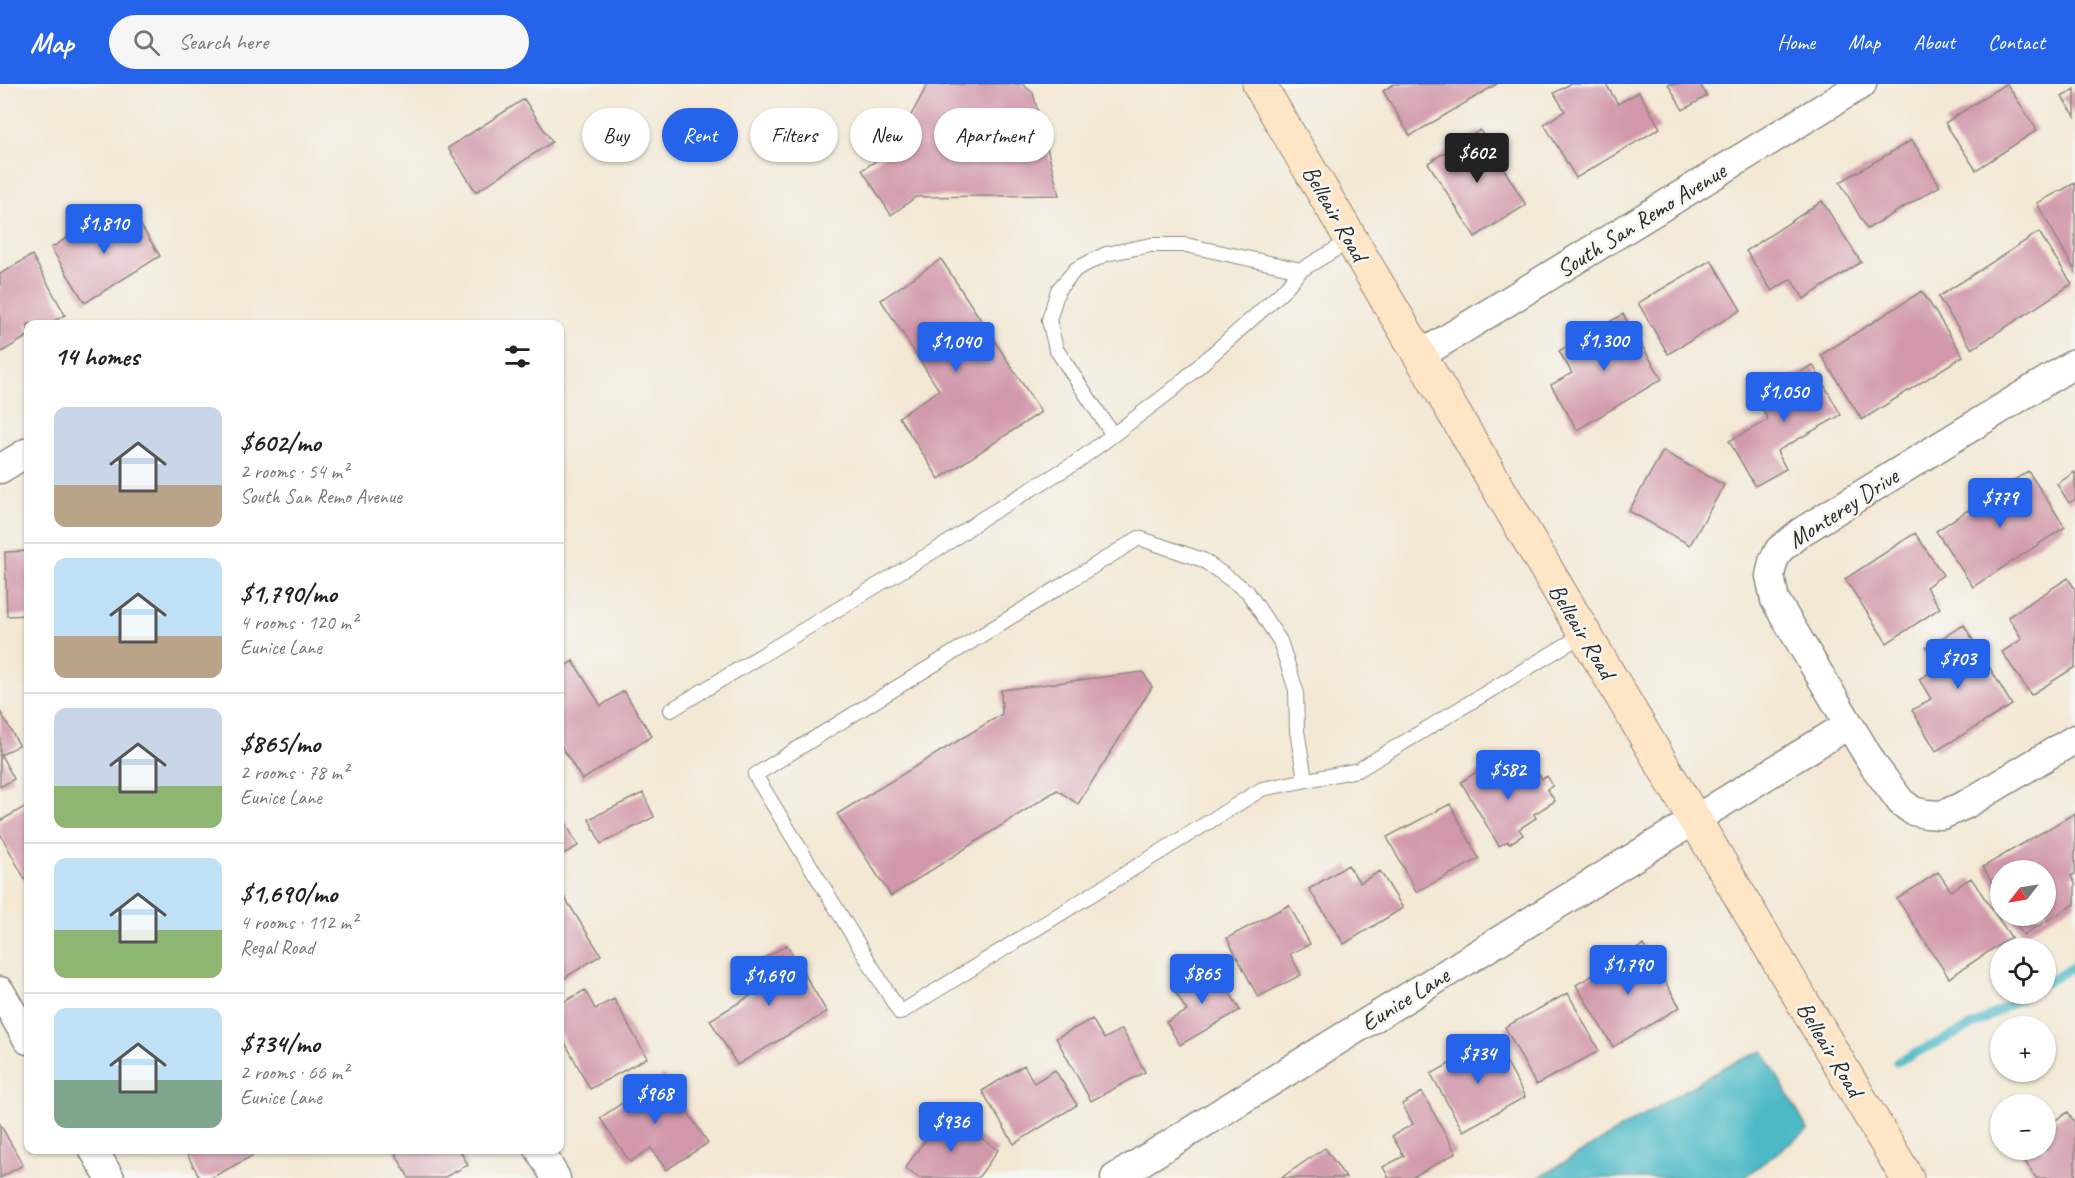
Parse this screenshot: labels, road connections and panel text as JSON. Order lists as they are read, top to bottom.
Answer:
{
  "streets": {
    "main road": ["Belleair Road"],
    "street": ["South San Remo Avenue", "Monterey Drive", "Eunice Lane"]
  },
  "crossings": [
    ["Belleair Road", "South San Remo Avenue"],
    ["Belleair Road", "Eunice Lane"]
  ],
  "north": "bottom left",
  "page": {
    "header": "Map",
    "search": "Search here",
    "nav": [
      "Home",
      "Map",
      "About",
      "Contact"
    ],
    "chip": [
      "Buy",
      "Rent",
      "Filters",
      "New",
      "Apartment"
    ],
    "price": [
      "$602",
      "$1,810",
      "$1,300",
      "$1,040",
      "$1,050",
      "$779",
      "$703",
      "$582",
      "$1,790",
      "$865",
      "$1,690",
      "$734",
      "$968",
      "$936"
    ],
    "heading": "14 homes",
    "list": [
      {
        "name": "$602/mo",
        "note": "2 rooms · 54 m² · South San Remo Avenue"
      },
      {
        "name": "$1,790/mo",
        "note": "4 rooms · 120 m² · Eunice Lane"
      },
      {
        "name": "$865/mo",
        "note": "2 rooms · 78 m² · Eunice Lane"
      },
      {
        "name": "$1,690/mo",
        "note": "4 rooms · 112 m² · Regal Road"
      },
      {
        "name": "$734/mo",
        "note": "2 rooms · 66 m² · Eunice Lane"
      }
    ],
    "map_buttons": ["+", "−"]
  }
}
